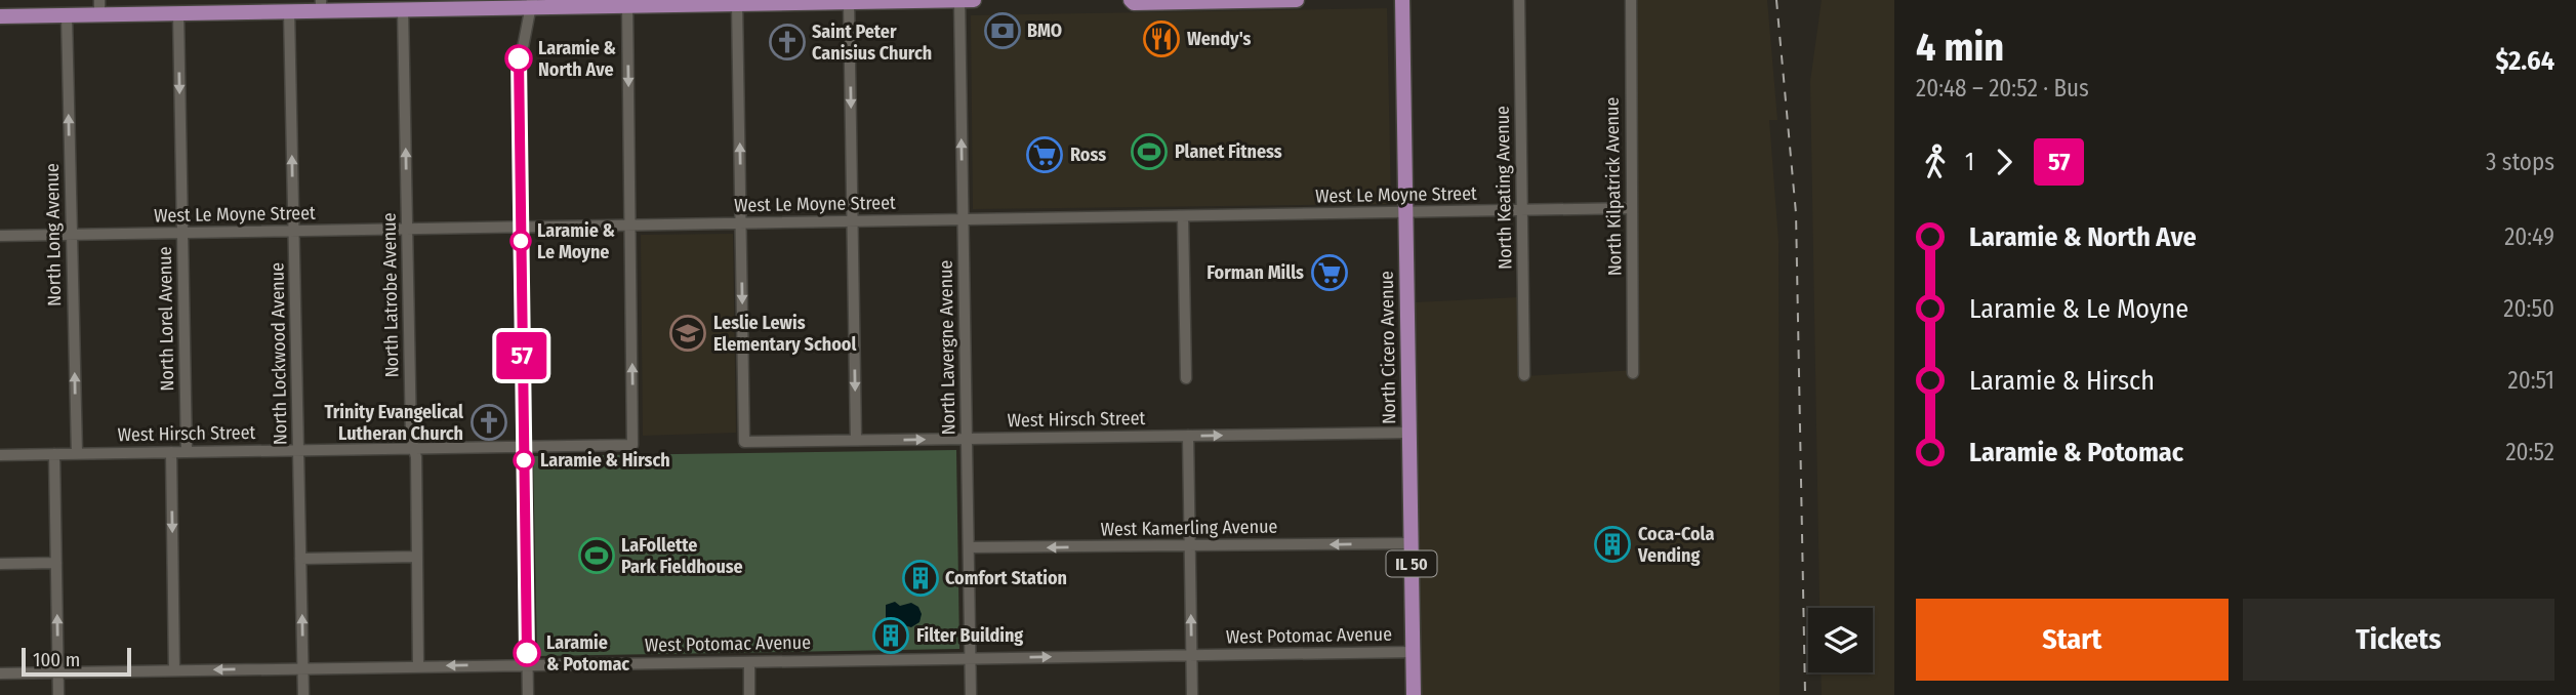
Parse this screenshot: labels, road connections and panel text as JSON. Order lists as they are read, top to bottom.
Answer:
{
  "streets": {
    "main road": ["North Cicero Avenue", "IL 50"],
    "street": [
      "North Kilpatrick Avenue",
      "North Keating Avenue",
      "West Le Moyne Street",
      "North Long Avenue",
      "North Latrobe Avenue",
      "North Lorel Avenue",
      "North Lavergne Avenue",
      "North Lockwood Avenue",
      "West Hirsch Street",
      "West Kamerling Avenue",
      "West Potomac Avenue"
    ]
  },
  "crossings": [
    ["North Kilpatrick Avenue", "West Le Moyne Street"],
    ["North Keating Avenue", "West Le Moyne Street"],
    ["West Le Moyne Street", "North Long Avenue"],
    ["West Le Moyne Street", "North Latrobe Avenue"],
    ["West Le Moyne Street", "North Lorel Avenue"],
    ["West Le Moyne Street", "North Lavergne Avenue"],
    ["West Le Moyne Street", "North Cicero Avenue"],
    ["West Le Moyne Street", "North Lockwood Avenue"],
    ["West Le Moyne Street", "West Hirsch Street"],
    ["North Long Avenue", "West Hirsch Street"],
    ["North Latrobe Avenue", "West Hirsch Street"],
    ["North Latrobe Avenue", "West Potomac Avenue"],
    ["North Lorel Avenue", "West Hirsch Street"],
    ["North Lavergne Avenue", "West Hirsch Street"],
    ["North Lavergne Avenue", "West Kamerling Avenue"],
    ["North Lavergne Avenue", "West Potomac Avenue"],
    ["North Cicero Avenue", "West Hirsch Street"],
    ["North Cicero Avenue", "West Kamerling Avenue"],
    ["North Cicero Avenue", "West Potomac Avenue"],
    ["North Lockwood Avenue", "West Hirsch Street"],
    ["North Lockwood Avenue", "West Potomac Avenue"]
  ],
  "one_way": [
    "North Long Avenue",
    "North Lorel Avenue",
    "North Lockwood Avenue",
    "West Kamerling Avenue"
  ],
  "places": {
    "bank": ["BMO"],
    "restaurant": ["Wendy's"],
    "church": ["Saint Peter Canisius Church", "Trinity Evangelical Lutheran Church"],
    "other": [
      "Laramie & North Ave",
      "Laramie & Le Moyne",
      "Laramie & Hirsch",
      "Laramie & Potomac"
    ],
    "sports": ["Planet Fitness", "LaFollette Park Fieldhouse"],
    "supermarket": ["Ross", "Forman Mills"],
    "school or university": ["Leslie Lewis Elementary School"],
    "building": ["Coca-Cola Vending", "Comfort Station", "Filter Building"]
  },
  "lines": ["bus line 57"],
  "scale_bar": "100 m",
  "page": {
    "on_map": "57",
    "heading": ["4 min", "20:48 – 20:52 · Bus", "$2.64"],
    "legs": ["1", "57", "3 stops"],
    "list": [
      {
        "name": "Laramie & North Ave",
        "value": "20:49"
      },
      {
        "name": "Laramie & Le Moyne",
        "value": "20:50"
      },
      {
        "name": "Laramie & Hirsch",
        "value": "20:51"
      },
      {
        "name": "Laramie & Potomac",
        "value": "20:52"
      }
    ],
    "buttons": ["Start", "Tickets"],
    "scale": "100 m"
  }
}
